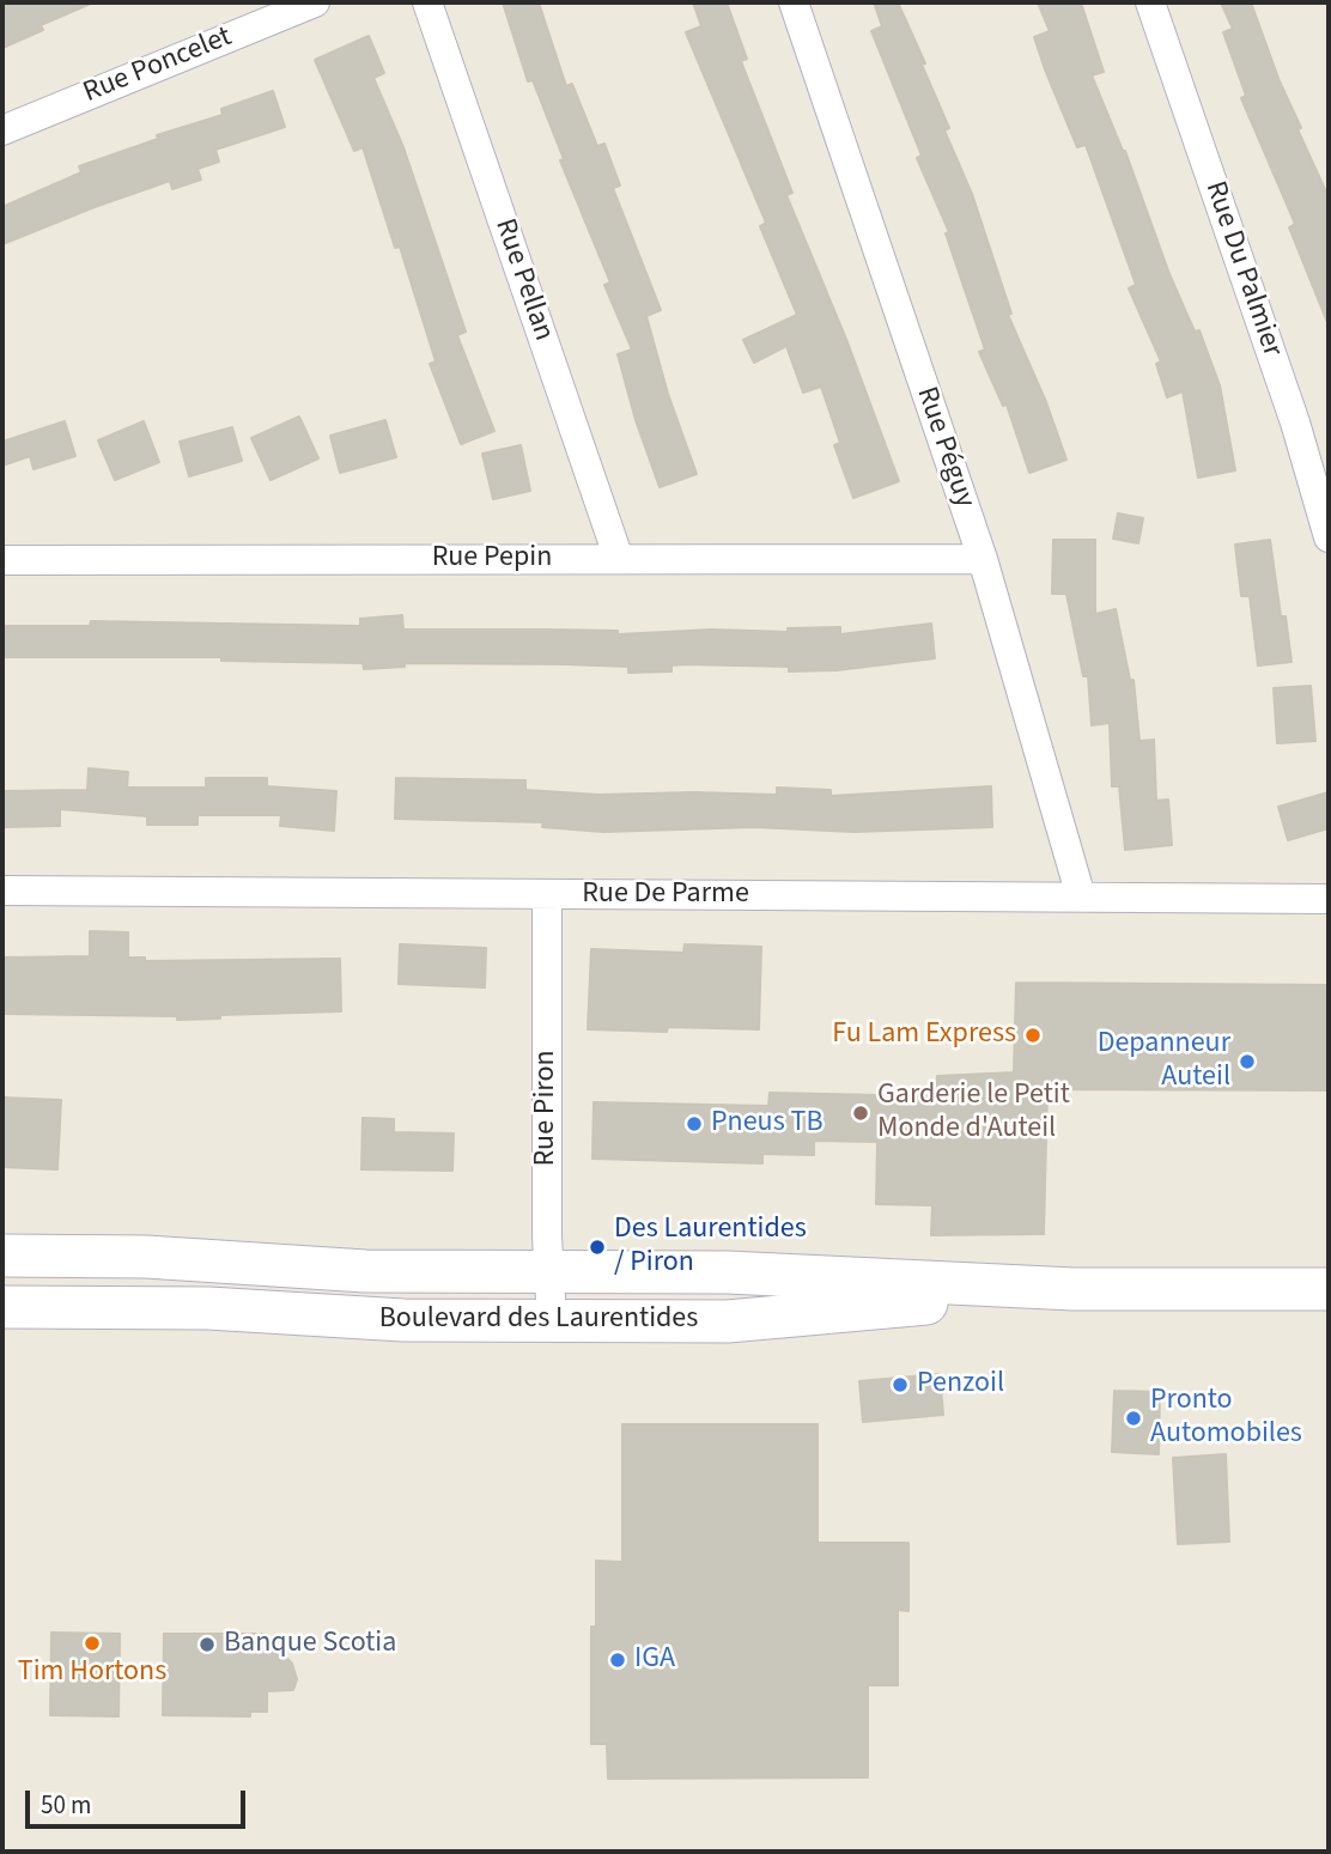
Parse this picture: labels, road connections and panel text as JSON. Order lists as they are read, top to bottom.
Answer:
{
  "streets": {
    "main road": ["Boulevard des Laurentides"],
    "street": [
      "Rue Poncelet",
      "Rue Du Palmier",
      "Rue Pellan",
      "Rue Péguy",
      "Rue Pepin",
      "Rue De Parme",
      "Rue Piron"
    ]
  },
  "crossings": [
    ["Rue Pellan", "Rue Pepin"],
    ["Rue Péguy", "Rue Pepin"],
    ["Rue Péguy", "Rue De Parme"],
    ["Rue De Parme", "Rue Piron"],
    ["Rue Piron", "Boulevard des Laurentides"]
  ],
  "places": [
    "Fu Lam Express",
    "Depanneur Auteil",
    "Garderie le Petit Monde d'Auteil",
    "Pneus TB",
    "Des Laurentides / Piron",
    "Penzoil",
    "Pronto Automobiles",
    "Tim Hortons",
    "Banque Scotia",
    "IGA"
  ],
  "scale_bar": "50 m"
}
